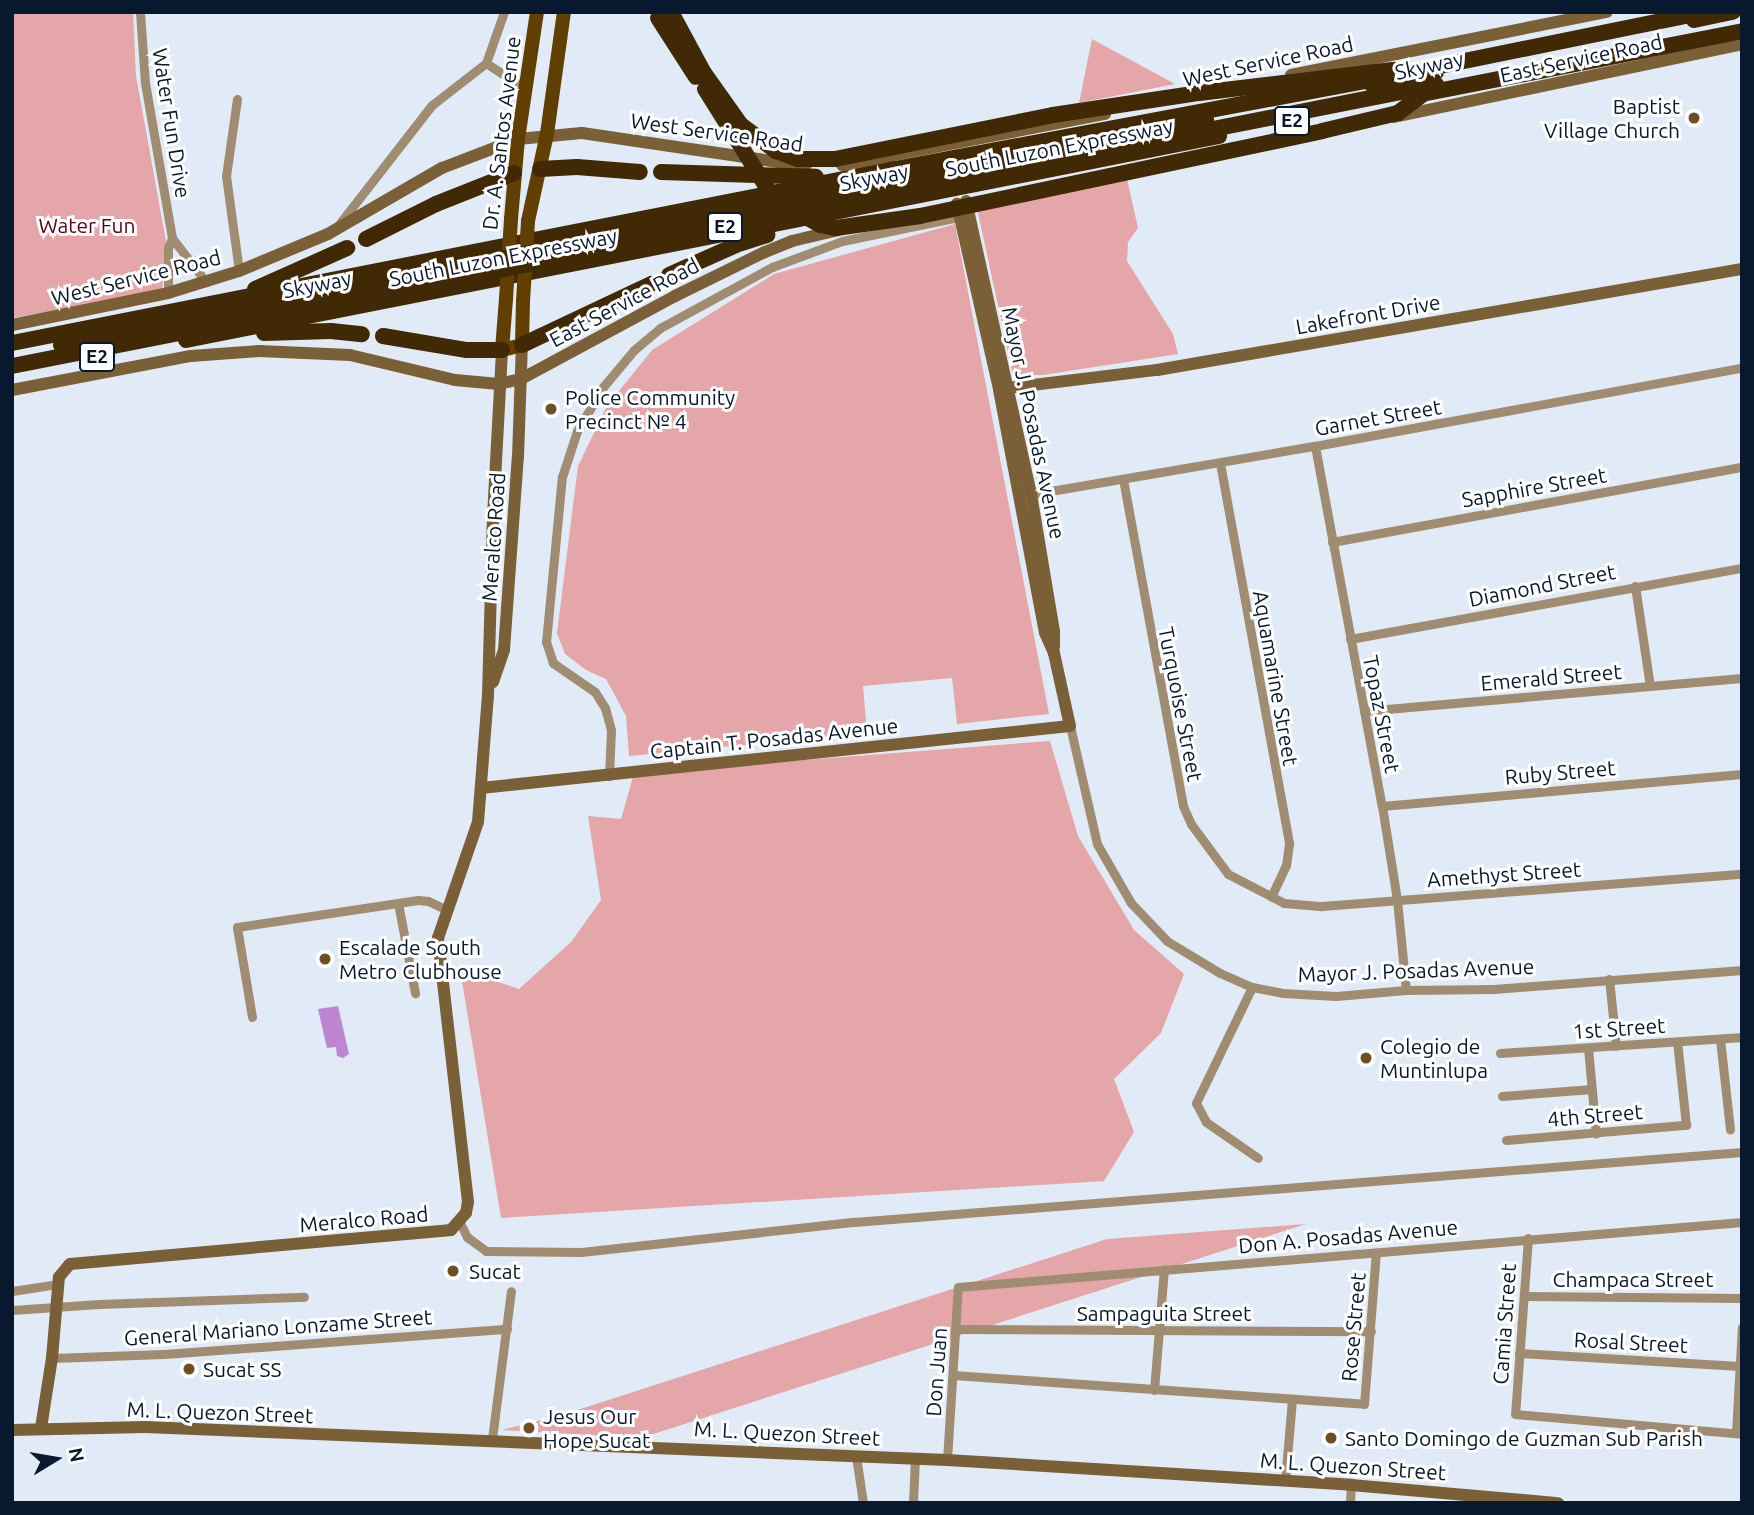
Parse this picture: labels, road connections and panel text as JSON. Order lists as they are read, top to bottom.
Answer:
{
  "streets": {
    "highway": ["Skyway", "E2", "South Luzon Expressway"],
    "main road": [
      "East Service Road",
      "West Service Road",
      "Dr. A. Santos Avenue",
      "Lakefront Drive",
      "Mayor J. Posadas Avenue",
      "Meralco Road",
      "Captain T. Posadas Avenue",
      "M. L. Quezon Street"
    ],
    "street": [
      "Water Fun Drive",
      "Garnet Street",
      "Sapphire Street",
      "Diamond Street",
      "Emerald Street",
      "Aquamarine Street",
      "Turquoise Street",
      "Topaz Street",
      "Ruby Street",
      "Amethyst Street",
      "1st Street",
      "4th Street",
      "Don A. Posadas Avenue",
      "Champaca Street",
      "Sampaguita Street",
      "Camia Street",
      "General Mariano Lonzame Street",
      "Rose Street",
      "Rosal Street",
      "Don Juan"
    ]
  },
  "crossings": [
    ["East Service Road", "Dr. A. Santos Avenue"],
    ["East Service Road", "Mayor J. Posadas Avenue"],
    ["East Service Road", "Meralco Road"],
    ["West Service Road", "Water Fun Drive"],
    ["West Service Road", "Dr. A. Santos Avenue"],
    ["Dr. A. Santos Avenue", "Meralco Road"],
    ["Lakefront Drive", "Mayor J. Posadas Avenue"],
    ["Garnet Street", "Mayor J. Posadas Avenue"],
    ["Garnet Street", "Aquamarine Street"],
    ["Garnet Street", "Turquoise Street"],
    ["Garnet Street", "Topaz Street"],
    ["Mayor J. Posadas Avenue", "Topaz Street"],
    ["Mayor J. Posadas Avenue", "Captain T. Posadas Avenue"],
    ["Sapphire Street", "Topaz Street"],
    ["Meralco Road", "Captain T. Posadas Avenue"],
    ["Diamond Street", "Topaz Street"],
    ["Emerald Street", "Topaz Street"],
    ["Aquamarine Street", "Turquoise Street"],
    ["Aquamarine Street", "Amethyst Street"],
    ["Turquoise Street", "Amethyst Street"],
    ["Topaz Street", "Ruby Street"],
    ["Topaz Street", "Amethyst Street"],
    ["1st Street", "4th Street"],
    ["Don A. Posadas Avenue", "Camia Street"],
    ["Don A. Posadas Avenue", "Rose Street"],
    ["Don A. Posadas Avenue", "Don Juan"],
    ["Champaca Street", "Camia Street"],
    ["Sampaguita Street", "Rose Street"],
    ["Sampaguita Street", "Don Juan"],
    ["Camia Street", "Rosal Street"],
    ["Don Juan", "M. L. Quezon Street"]
  ],
  "parks": ["Water Fun"],
  "places": [
    "Baptist Village Church",
    "Police Community Precinct № 4",
    "Escalade South Metro Clubhouse",
    "Colegio de Muntinlupa",
    "Sucat",
    "Sucat SS",
    "Jesus Our Hope Sucat",
    "Santo Domingo de Guzman Sub Parish"
  ],
  "north": "right"
}
